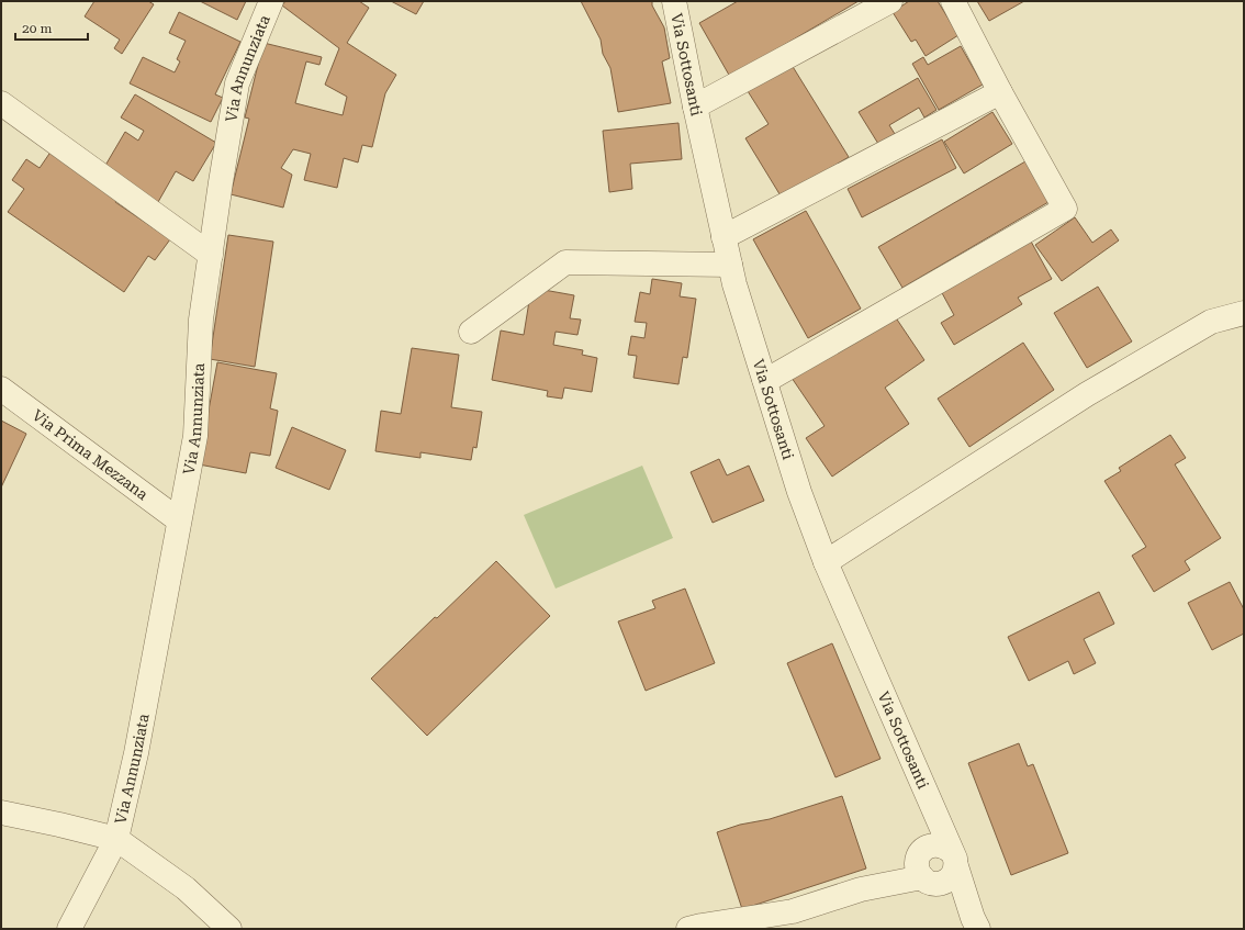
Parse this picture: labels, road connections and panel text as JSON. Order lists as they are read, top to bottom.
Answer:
{
  "streets": {
    "street": ["Via Sottosanti", "Via Annunziata", "Via Prima Mezzana"]
  },
  "crossings": [
    ["Via Annunziata", "Via Prima Mezzana"]
  ],
  "scale_bar": "20 m"
}
